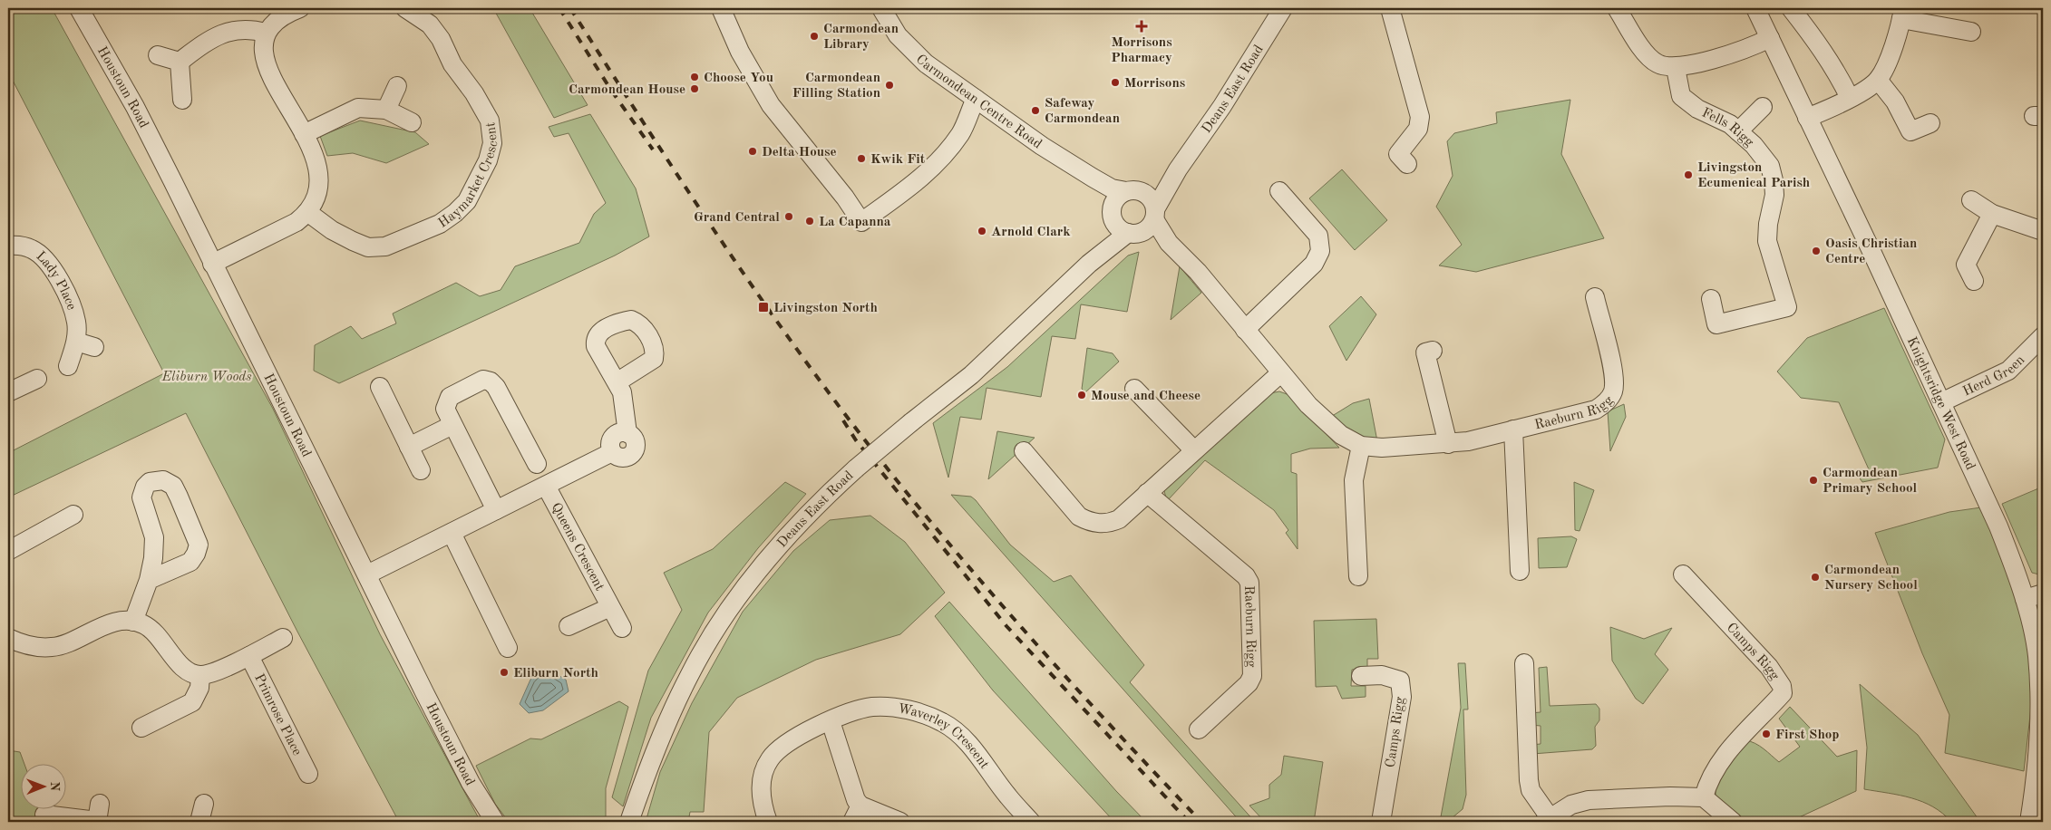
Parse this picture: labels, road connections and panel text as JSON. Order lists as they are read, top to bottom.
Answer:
{
  "streets": {
    "street": [
      "Houstoun Road",
      "Deans East Road",
      "Carmondean Centre Road",
      "Fells Rigg",
      "Haymarket Crescent",
      "Lady Place",
      "Herd Green",
      "Knightsridge West Road",
      "Raeburn Rigg",
      "Queens Crescent",
      "Camps Rigg",
      "Primrose Place",
      "Waverley Crescent"
    ]
  },
  "crossings": [
    ["Houstoun Road", "Queens Crescent"],
    ["Deans East Road", "Carmondean Centre Road"],
    ["Deans East Road", "Raeburn Rigg"],
    ["Carmondean Centre Road", "Raeburn Rigg"],
    ["Herd Green", "Knightsridge West Road"]
  ],
  "parks": ["Eliburn Woods"],
  "places": {
    "health": ["Morrisons Pharmacy"],
    "other": [
      "Carmondean Library",
      "Choose You",
      "Morrisons",
      "Carmondean Filling Station",
      "Carmondean House",
      "Safeway Carmondean",
      "Delta House",
      "Kwik Fit",
      "Livingston Ecumenical Parish",
      "Grand Central",
      "La Capanna",
      "Arnold Clark",
      "Oasis Christian Centre",
      "Mouse and Cheese",
      "Carmondean Primary School",
      "Carmondean Nursery School",
      "Eliburn North",
      "First Shop"
    ],
    "transit": ["Livingston North"]
  },
  "north": "right"
}
